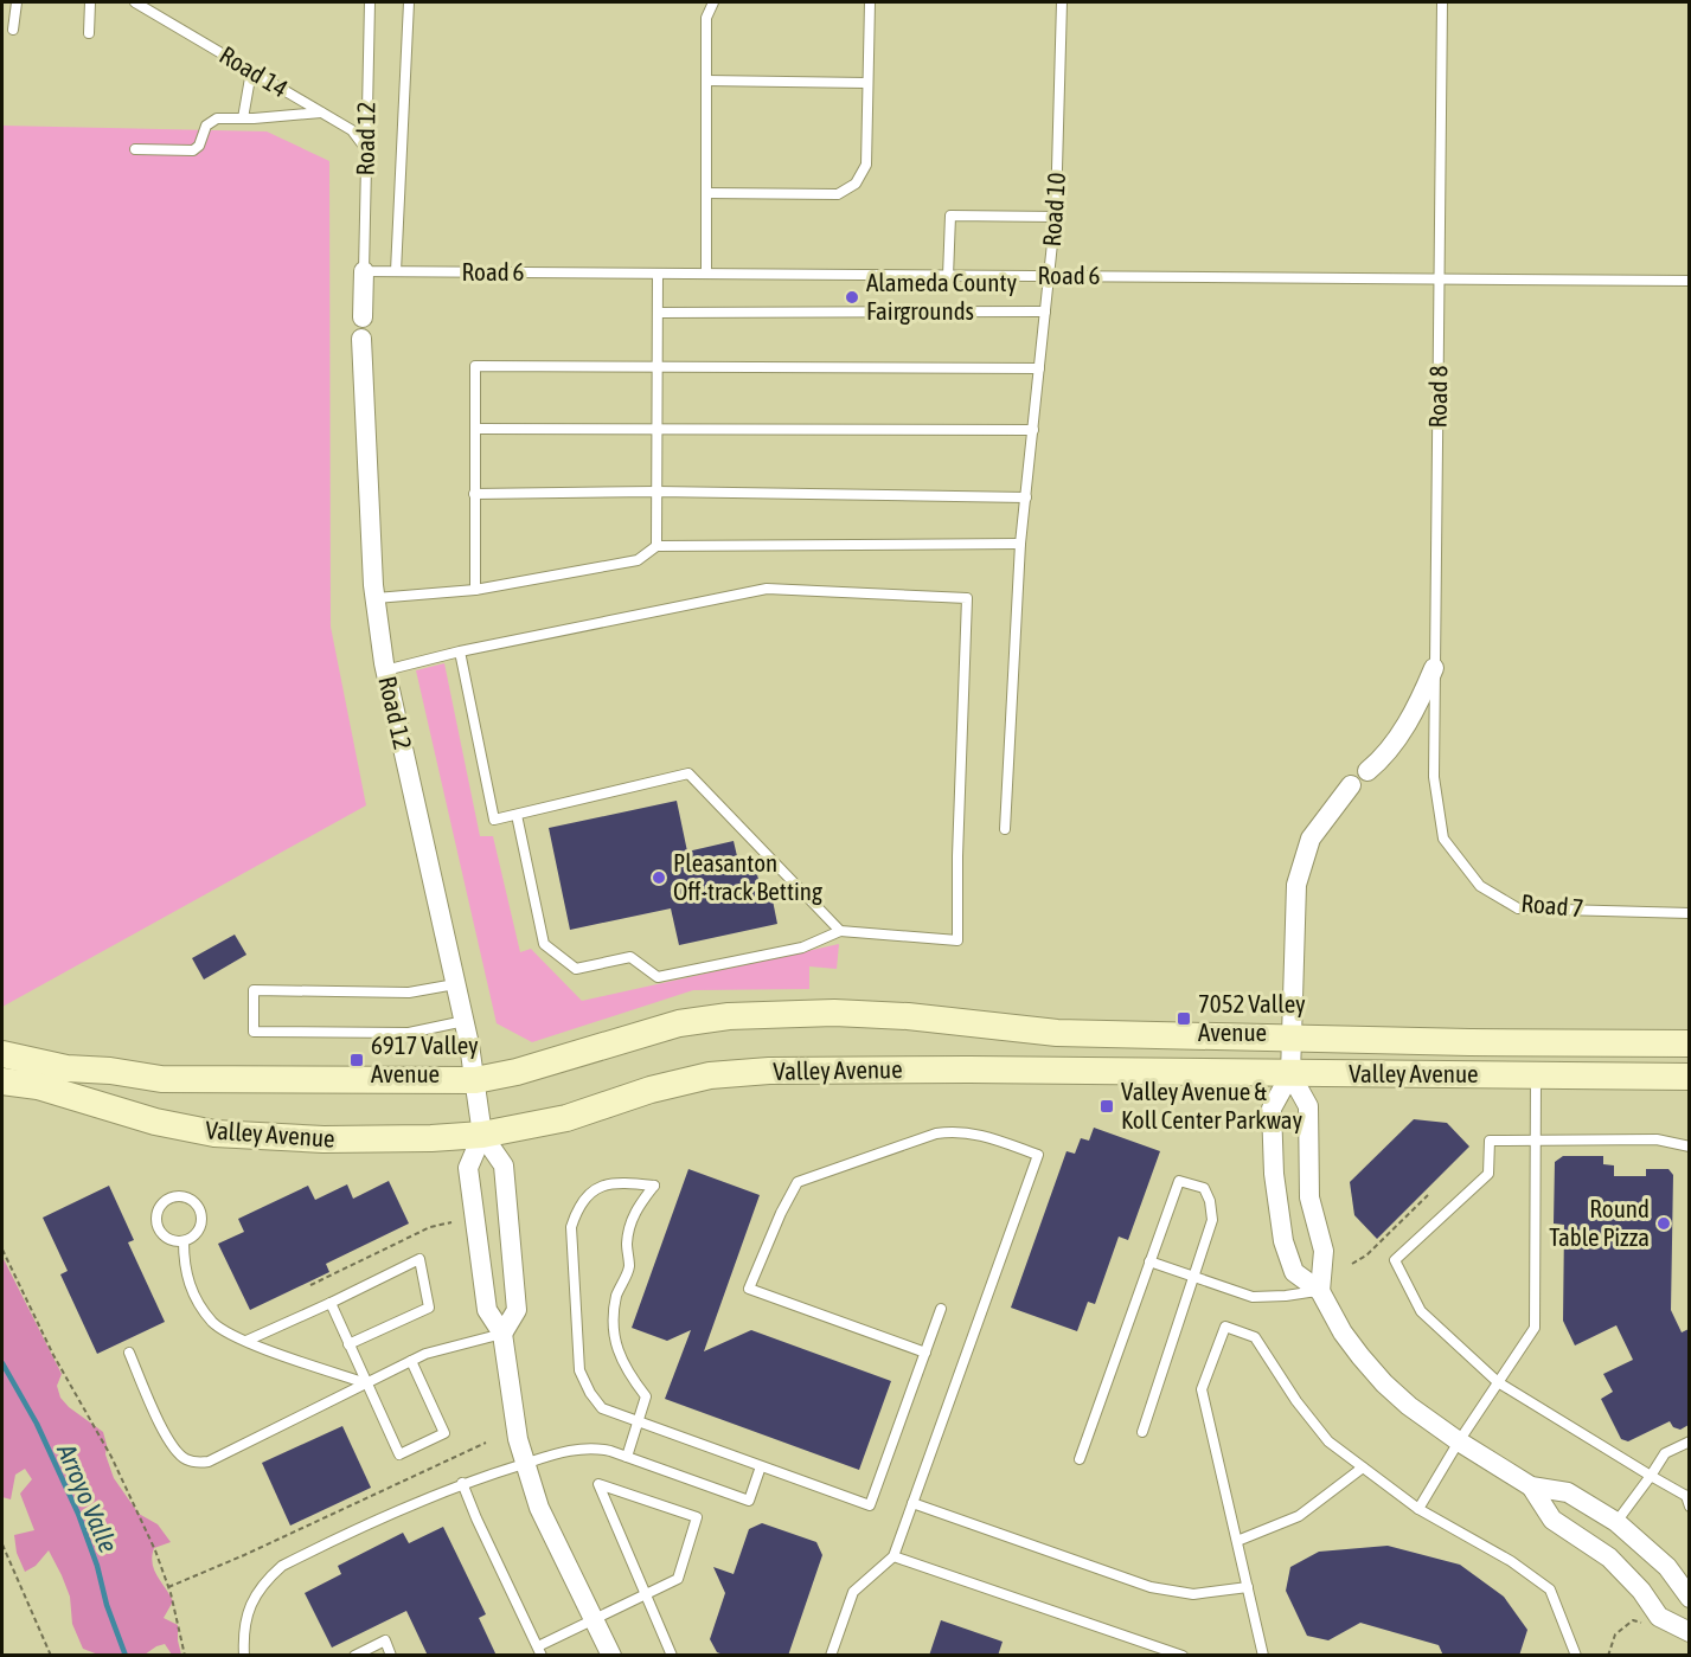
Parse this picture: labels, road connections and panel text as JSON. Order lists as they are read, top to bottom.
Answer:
{
  "streets": {
    "main road": ["Valley Avenue"],
    "street": ["Road 12", "Road 8"],
    "lane": [
      "Road 14",
      "Road 10",
      "Road 6",
      "Road 7"
    ]
  },
  "crossings": [
    ["Road 14", "Road 12"],
    ["Road 12", "Road 6"],
    ["Road 12", "Valley Avenue"],
    ["Road 10", "Road 6"],
    ["Road 6", "Road 8"],
    ["Road 8", "Road 7"]
  ],
  "water": ["Arroyo Valle"],
  "places": {
    "other": ["Alameda County Fairgrounds", "Pleasanton Off-track Betting", "Round Table Pizza"],
    "transit": ["7052 Valley Avenue", "6917 Valley Avenue", "Valley Avenue & Koll Center Parkway"]
  }
}
